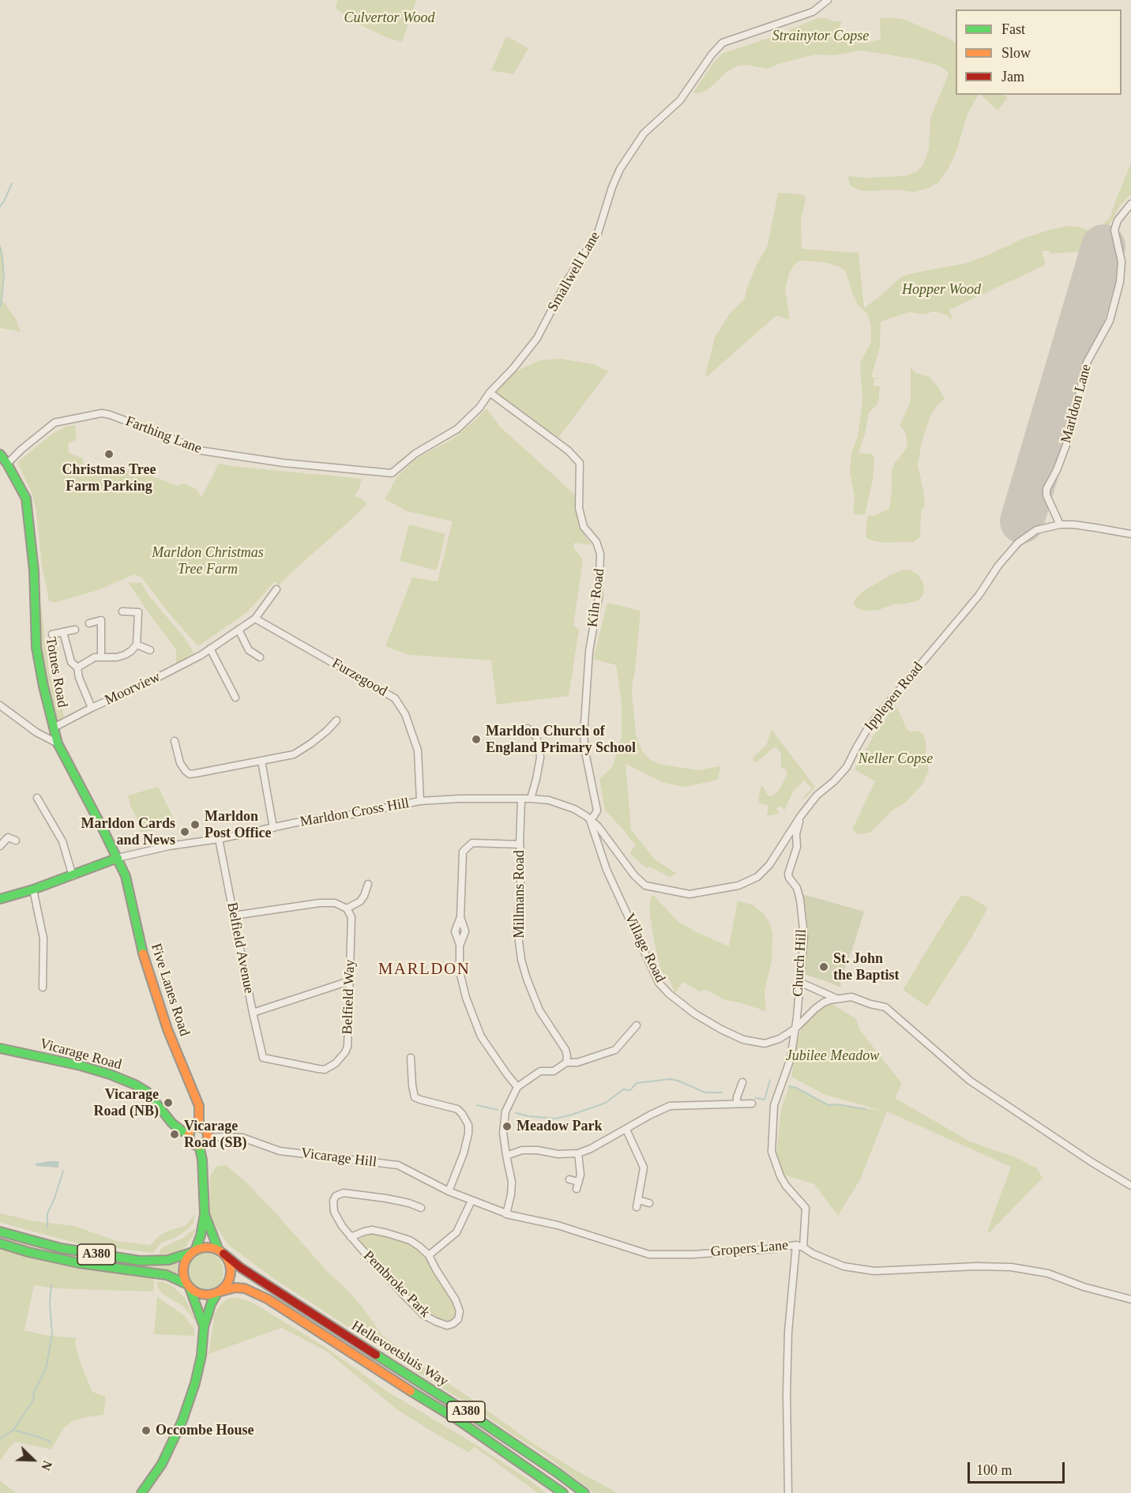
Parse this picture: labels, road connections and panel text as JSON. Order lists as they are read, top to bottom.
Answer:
{
  "streets": {
    "main road": [
      "Totnes Road",
      "Five Lanes Road",
      "Vicarage Road",
      "A380",
      "Hellevoetsluis Way"
    ],
    "street": [
      "Smallwell Lane",
      "Marldon Lane",
      "Farthing Lane",
      "Kiln Road",
      "Furzegood",
      "Moorview",
      "Ipplepen Road",
      "Marldon Cross Hill",
      "Millmans Road",
      "Belfield Avenue",
      "Village Road",
      "Church Hill",
      "Belfield Way",
      "Vicarage Hill",
      "Gropers Lane",
      "Pembroke Park"
    ]
  },
  "crossings": [
    ["Smallwell Lane", "Farthing Lane"],
    ["Smallwell Lane", "Kiln Road"],
    ["Marldon Lane", "Ipplepen Road"],
    ["Farthing Lane", "Totnes Road"],
    ["Kiln Road", "Ipplepen Road"],
    ["Kiln Road", "Marldon Cross Hill"],
    ["Kiln Road", "Village Road"],
    ["Totnes Road", "Moorview"],
    ["Totnes Road", "Marldon Cross Hill"],
    ["Totnes Road", "Five Lanes Road"],
    ["Furzegood", "Moorview"],
    ["Furzegood", "Marldon Cross Hill"],
    ["Ipplepen Road", "Marldon Cross Hill"],
    ["Ipplepen Road", "Village Road"],
    ["Ipplepen Road", "Church Hill"],
    ["Marldon Cross Hill", "Millmans Road"],
    ["Marldon Cross Hill", "Belfield Avenue"],
    ["Marldon Cross Hill", "Village Road"],
    ["Marldon Cross Hill", "Five Lanes Road"],
    ["Belfield Avenue", "Belfield Way"],
    ["Village Road", "Church Hill"],
    ["Church Hill", "Gropers Lane"],
    ["Five Lanes Road", "Vicarage Road"],
    ["Five Lanes Road", "Vicarage Hill"],
    ["Vicarage Road", "Vicarage Hill"],
    ["Vicarage Hill", "Gropers Lane"],
    ["A380", "Hellevoetsluis Way"]
  ],
  "districts": ["MARLDON"],
  "parks": [
    "Culvertor Wood",
    "Strainytor Copse",
    "Hopper Wood",
    "Marldon Christmas Tree Farm",
    "Neller Copse",
    "Jubilee Meadow"
  ],
  "places": [
    "Christmas Tree Farm Parking",
    "Marldon Church of England Primary School",
    "Marldon Post Office",
    "Marldon Cards and News",
    "St. John the Baptist",
    "Vicarage Road (NB)",
    "Meadow Park",
    "Vicarage Road (SB)",
    "Occombe House"
  ],
  "legend": ["Fast", "Slow", "Jam"],
  "scale_bar": "100 m",
  "north": "bottom right"
}
